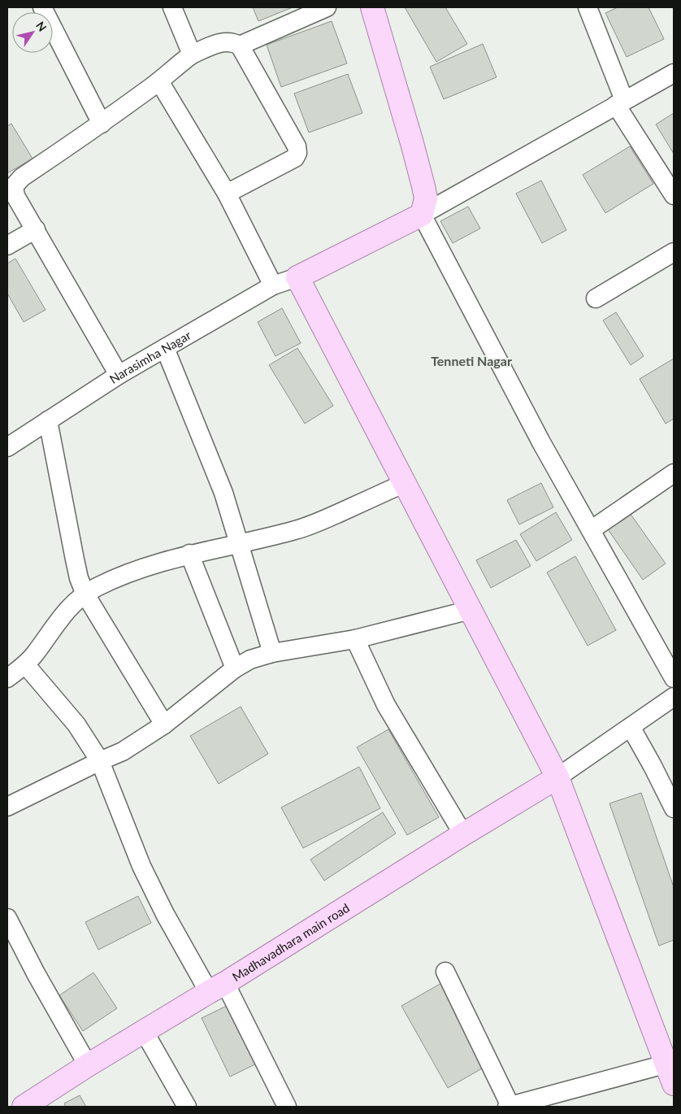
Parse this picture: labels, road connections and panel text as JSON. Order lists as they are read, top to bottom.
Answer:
{
  "streets": {
    "main road": ["Madhavadhara main road"],
    "street": ["Narasimha Nagar"]
  },
  "districts": ["Tenneti Nagar"],
  "north": "top right"
}
